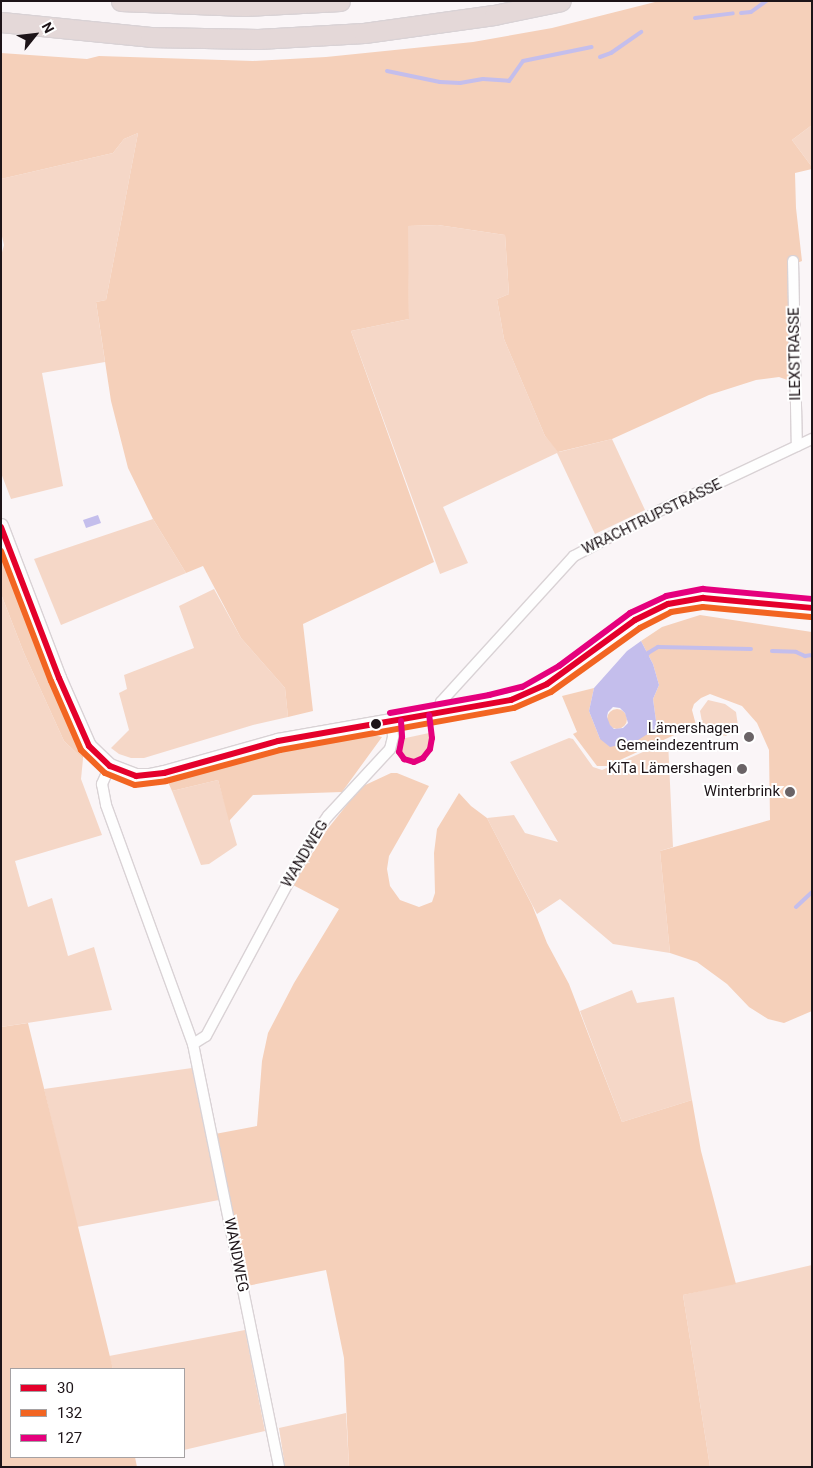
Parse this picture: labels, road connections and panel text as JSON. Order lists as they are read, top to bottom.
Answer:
{
  "streets": {
    "street": ["ILEXSTRASSE", "WRACHTRUPSTRASSE", "WANDWEG"]
  },
  "crossings": [
    ["ILEXSTRASSE", "WRACHTRUPSTRASSE"]
  ],
  "places": ["Lämershagen Gemeindezentrum", "KiTa Lämershagen", "Winterbrink"],
  "lines": ["transit line 30", "transit line 132", "transit line 127"],
  "legend": ["30", "132", "127"],
  "north": "top right"
}
